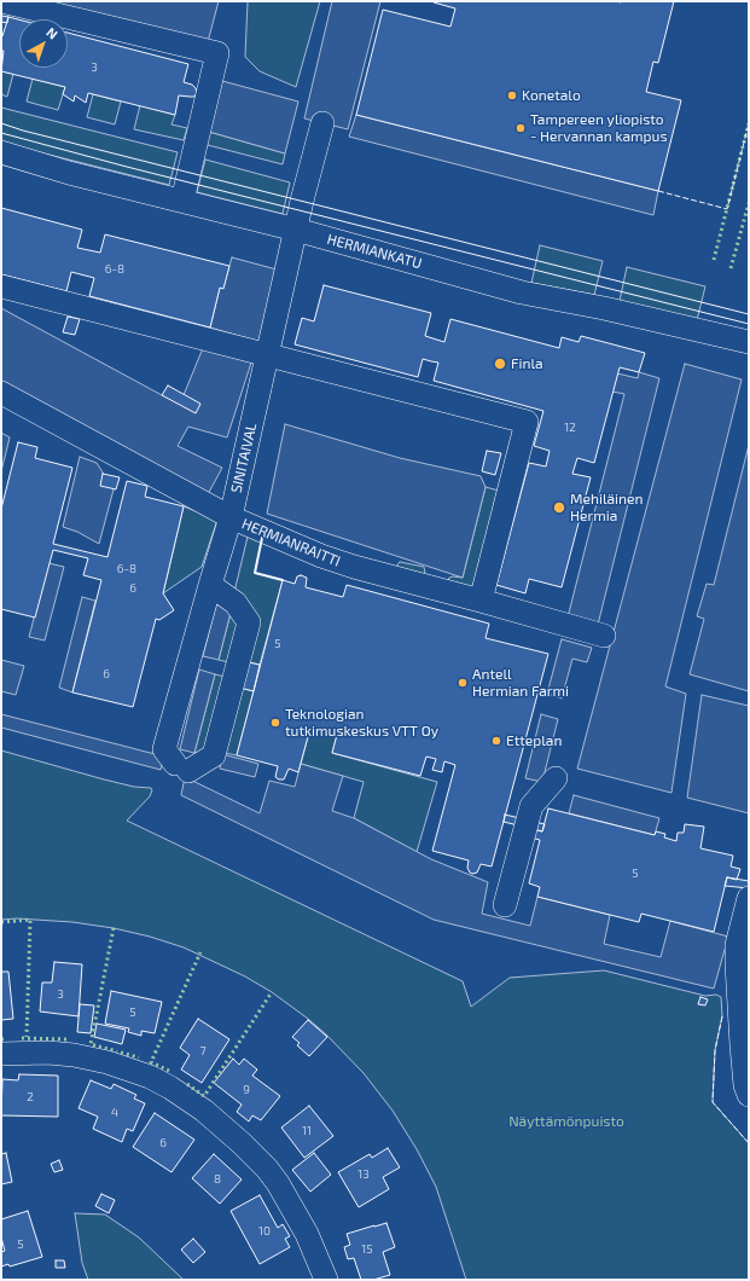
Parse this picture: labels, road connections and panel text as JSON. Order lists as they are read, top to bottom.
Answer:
{
  "streets": {
    "street": ["HERMIANKATU", "SINITAIVAL", "HERMIANRAITTI"]
  },
  "crossings": [
    ["HERMIANKATU", "SINITAIVAL"],
    ["SINITAIVAL", "HERMIANRAITTI"]
  ],
  "parks": ["Näyttämönpuisto"],
  "places": [
    "Konetalo",
    "Tampereen yliopisto - Hervannan kampus",
    "Finla",
    "Mehiläinen Hermia",
    "Antell Hermian Farmi",
    "Teknologian tutkimuskeskus VTT Oy",
    "Etteplan"
  ],
  "house_numbers": [
    "3",
    "6-8",
    "12",
    "6-8",
    "6",
    "5",
    "6",
    "5",
    "3",
    "5",
    "7",
    "9",
    "2",
    "4",
    "11",
    "6",
    "13",
    "8",
    "10",
    "5",
    "15"
  ],
  "north": "top right"
}
